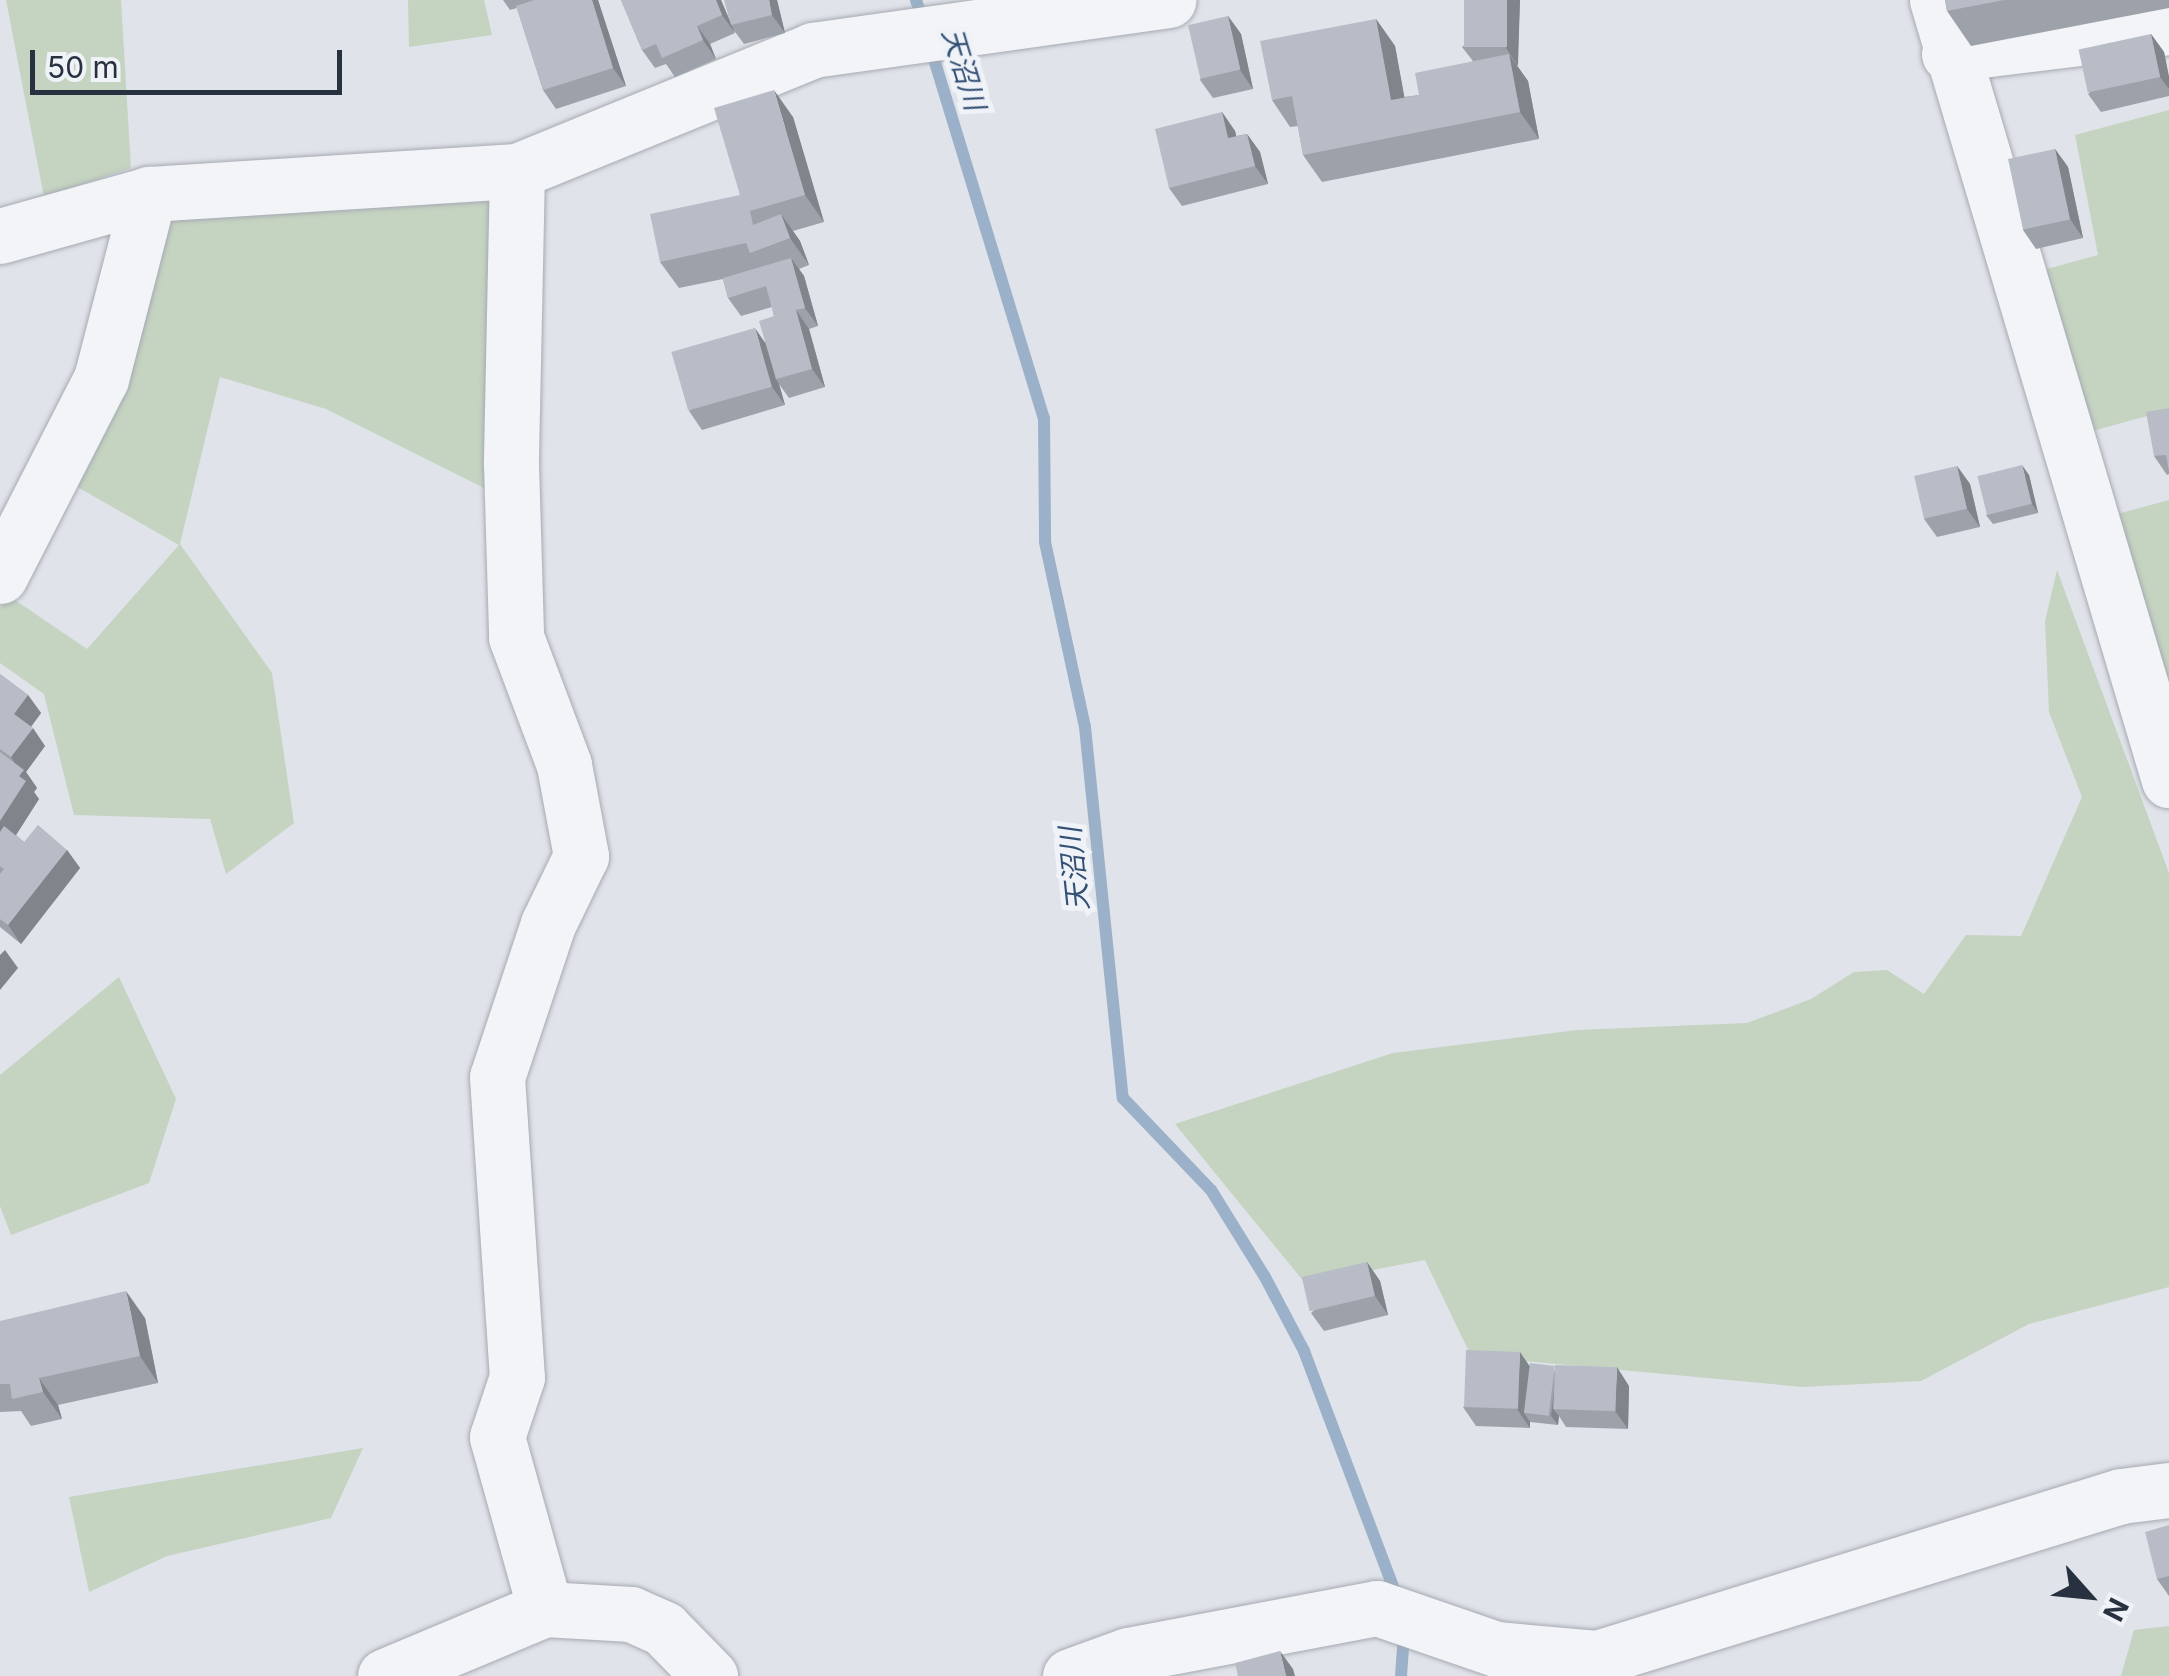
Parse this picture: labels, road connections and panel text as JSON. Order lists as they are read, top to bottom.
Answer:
{
  "water": ["天沼川"],
  "scale_bar": "50 m",
  "north": "bottom right"
}
